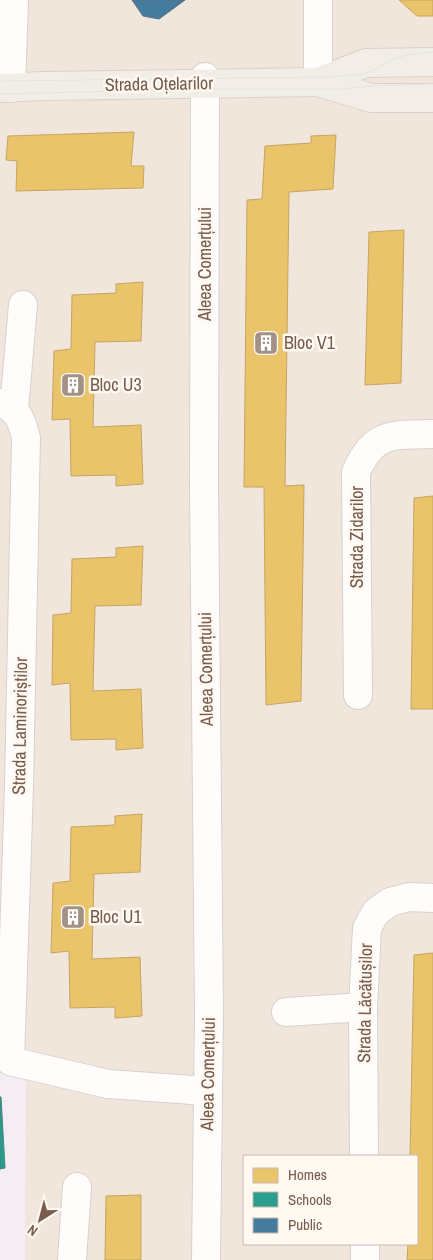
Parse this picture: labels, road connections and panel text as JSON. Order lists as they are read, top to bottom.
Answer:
{
  "streets": {
    "main road": ["Strada Oțelarilor"],
    "street": [
      "Aleea Comerțului",
      "Strada Zidarilor",
      "Strada Laminoriștilor",
      "Strada Lăcătușilor"
    ]
  },
  "crossings": [
    ["Strada Oțelarilor", "Aleea Comerțului"],
    ["Aleea Comerțului", "Strada Laminoriștilor"]
  ],
  "places": {
    "building": ["Bloc V1", "Bloc U3", "Bloc U1"]
  },
  "legend": ["Homes", "Schools", "Public"],
  "north": "bottom left"
}
